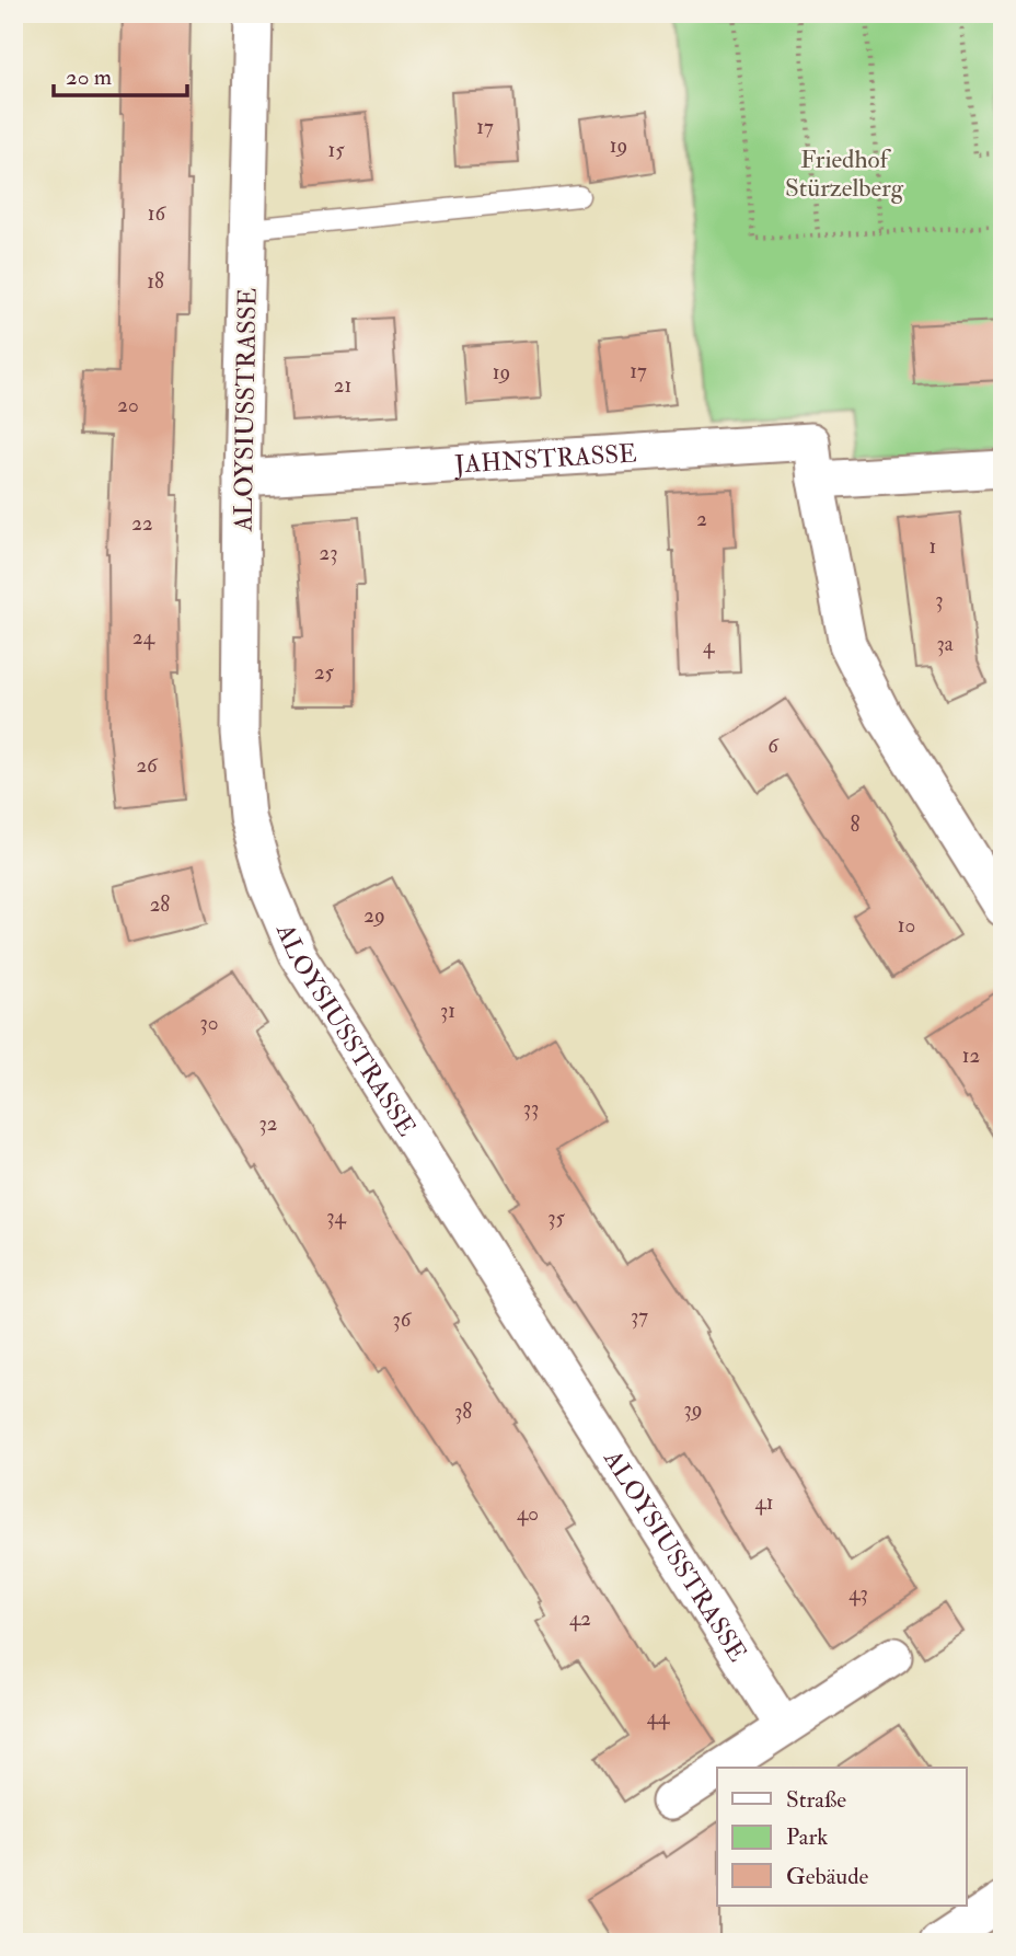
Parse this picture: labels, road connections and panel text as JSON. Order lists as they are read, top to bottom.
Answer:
{
  "streets": {
    "street": ["ALOYSIUSSTRASSE", "JAHNSTRASSE"]
  },
  "crossings": [
    ["ALOYSIUSSTRASSE", "JAHNSTRASSE"]
  ],
  "parks": ["Friedhof Stürzelberg"],
  "house_numbers": [
    "17",
    "19",
    "15",
    "16",
    "18",
    "17",
    "19",
    "21",
    "20",
    "2",
    "22",
    "1",
    "23",
    "3",
    "24",
    "3a",
    "4",
    "25",
    "6",
    "26",
    "8",
    "28",
    "29",
    "10",
    "31",
    "30",
    "12",
    "33",
    "32",
    "34",
    "35",
    "37",
    "36",
    "39",
    "38",
    "41",
    "40",
    "43",
    "42",
    "44"
  ],
  "legend": ["Straße", "Park", "Gebäude"],
  "scale_bar": "20 m"
}
